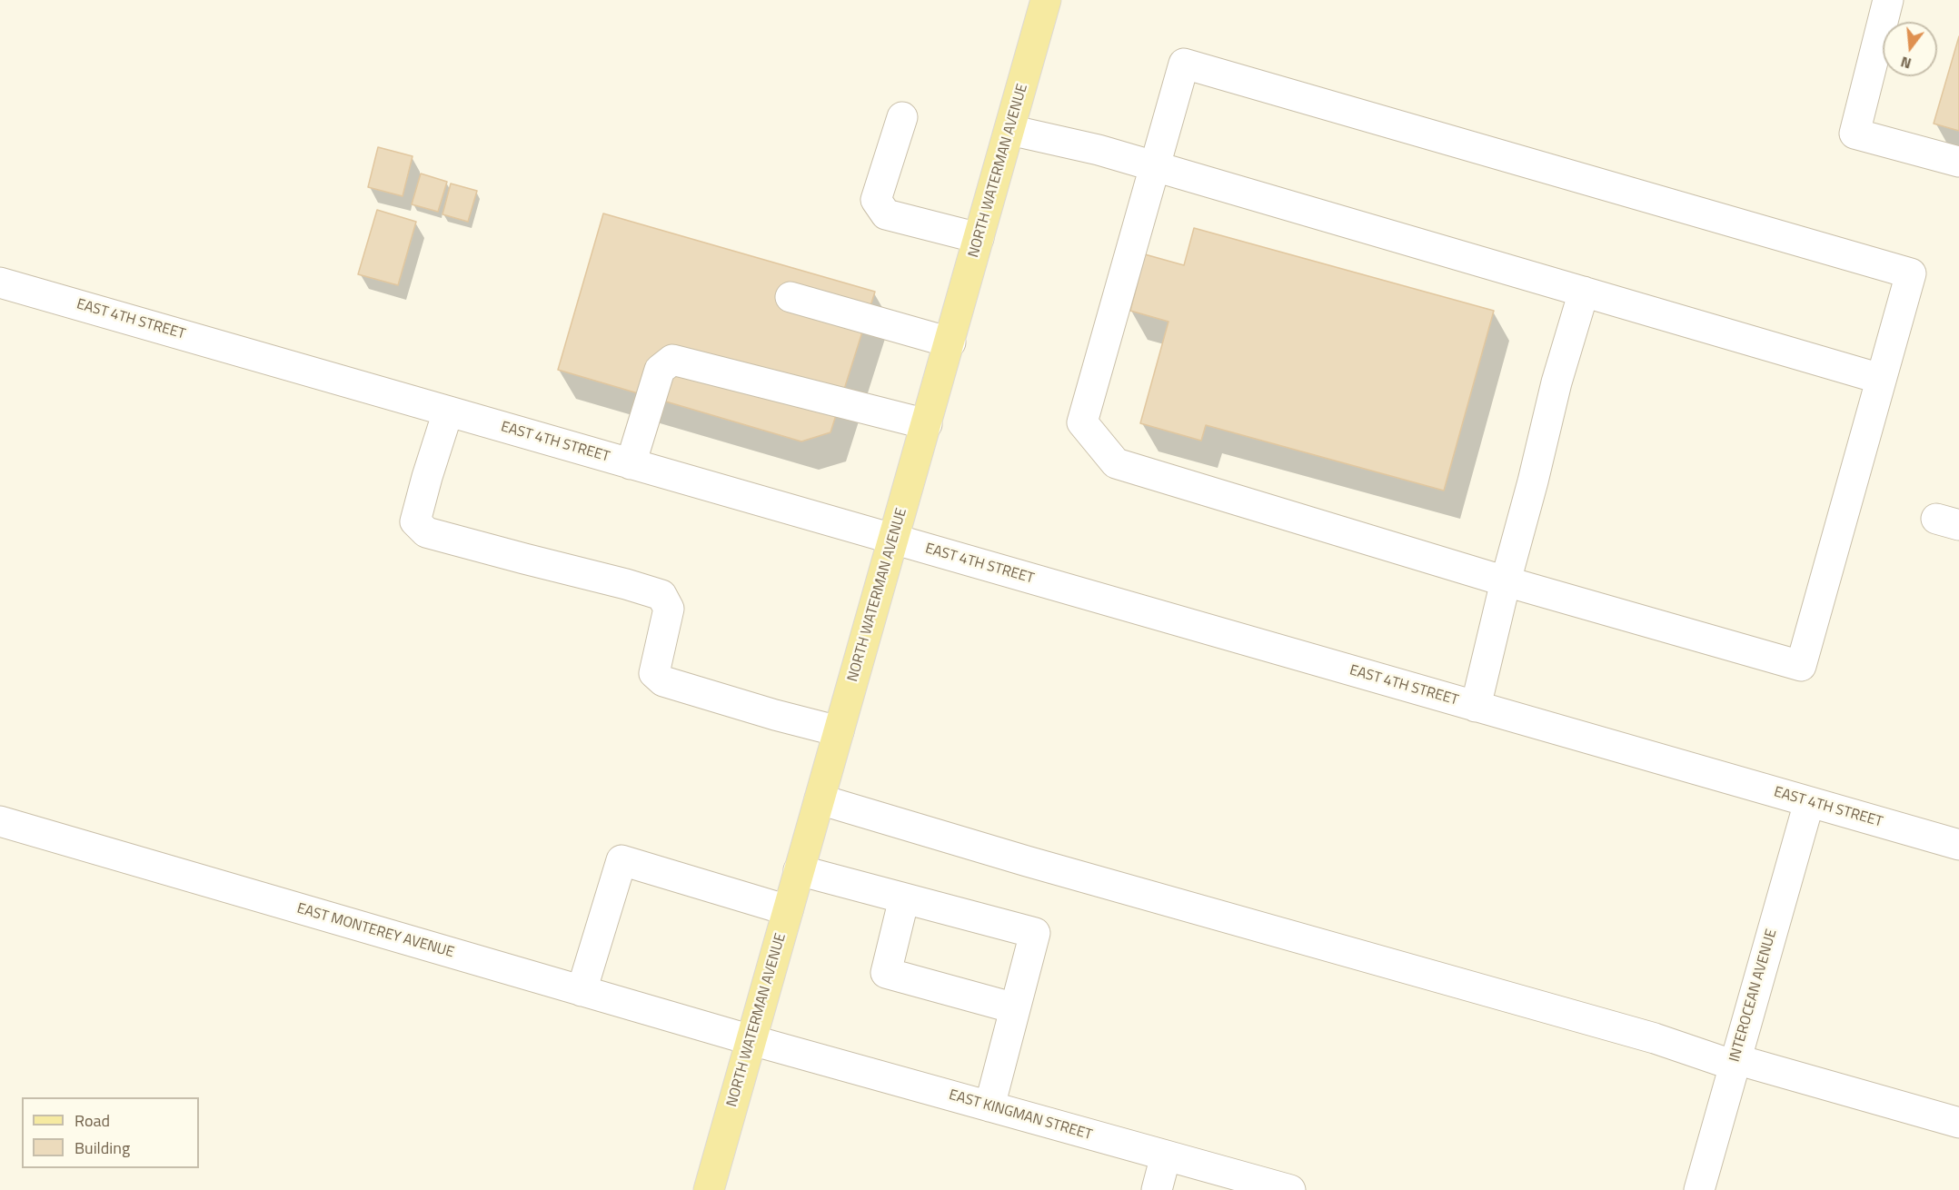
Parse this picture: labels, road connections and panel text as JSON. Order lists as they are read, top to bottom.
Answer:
{
  "streets": {
    "main road": ["NORTH WATERMAN AVENUE"],
    "street": [
      "EAST 4TH STREET",
      "EAST MONTEREY AVENUE",
      "INTEROCEAN AVENUE",
      "EAST KINGMAN STREET"
    ]
  },
  "crossings": [
    ["NORTH WATERMAN AVENUE", "EAST 4TH STREET"],
    ["NORTH WATERMAN AVENUE", "EAST MONTEREY AVENUE"],
    ["NORTH WATERMAN AVENUE", "EAST KINGMAN STREET"],
    ["EAST 4TH STREET", "INTEROCEAN AVENUE"],
    ["EAST MONTEREY AVENUE", "EAST KINGMAN STREET"]
  ],
  "legend": ["Road", "Building"],
  "north": "bottom"
}
